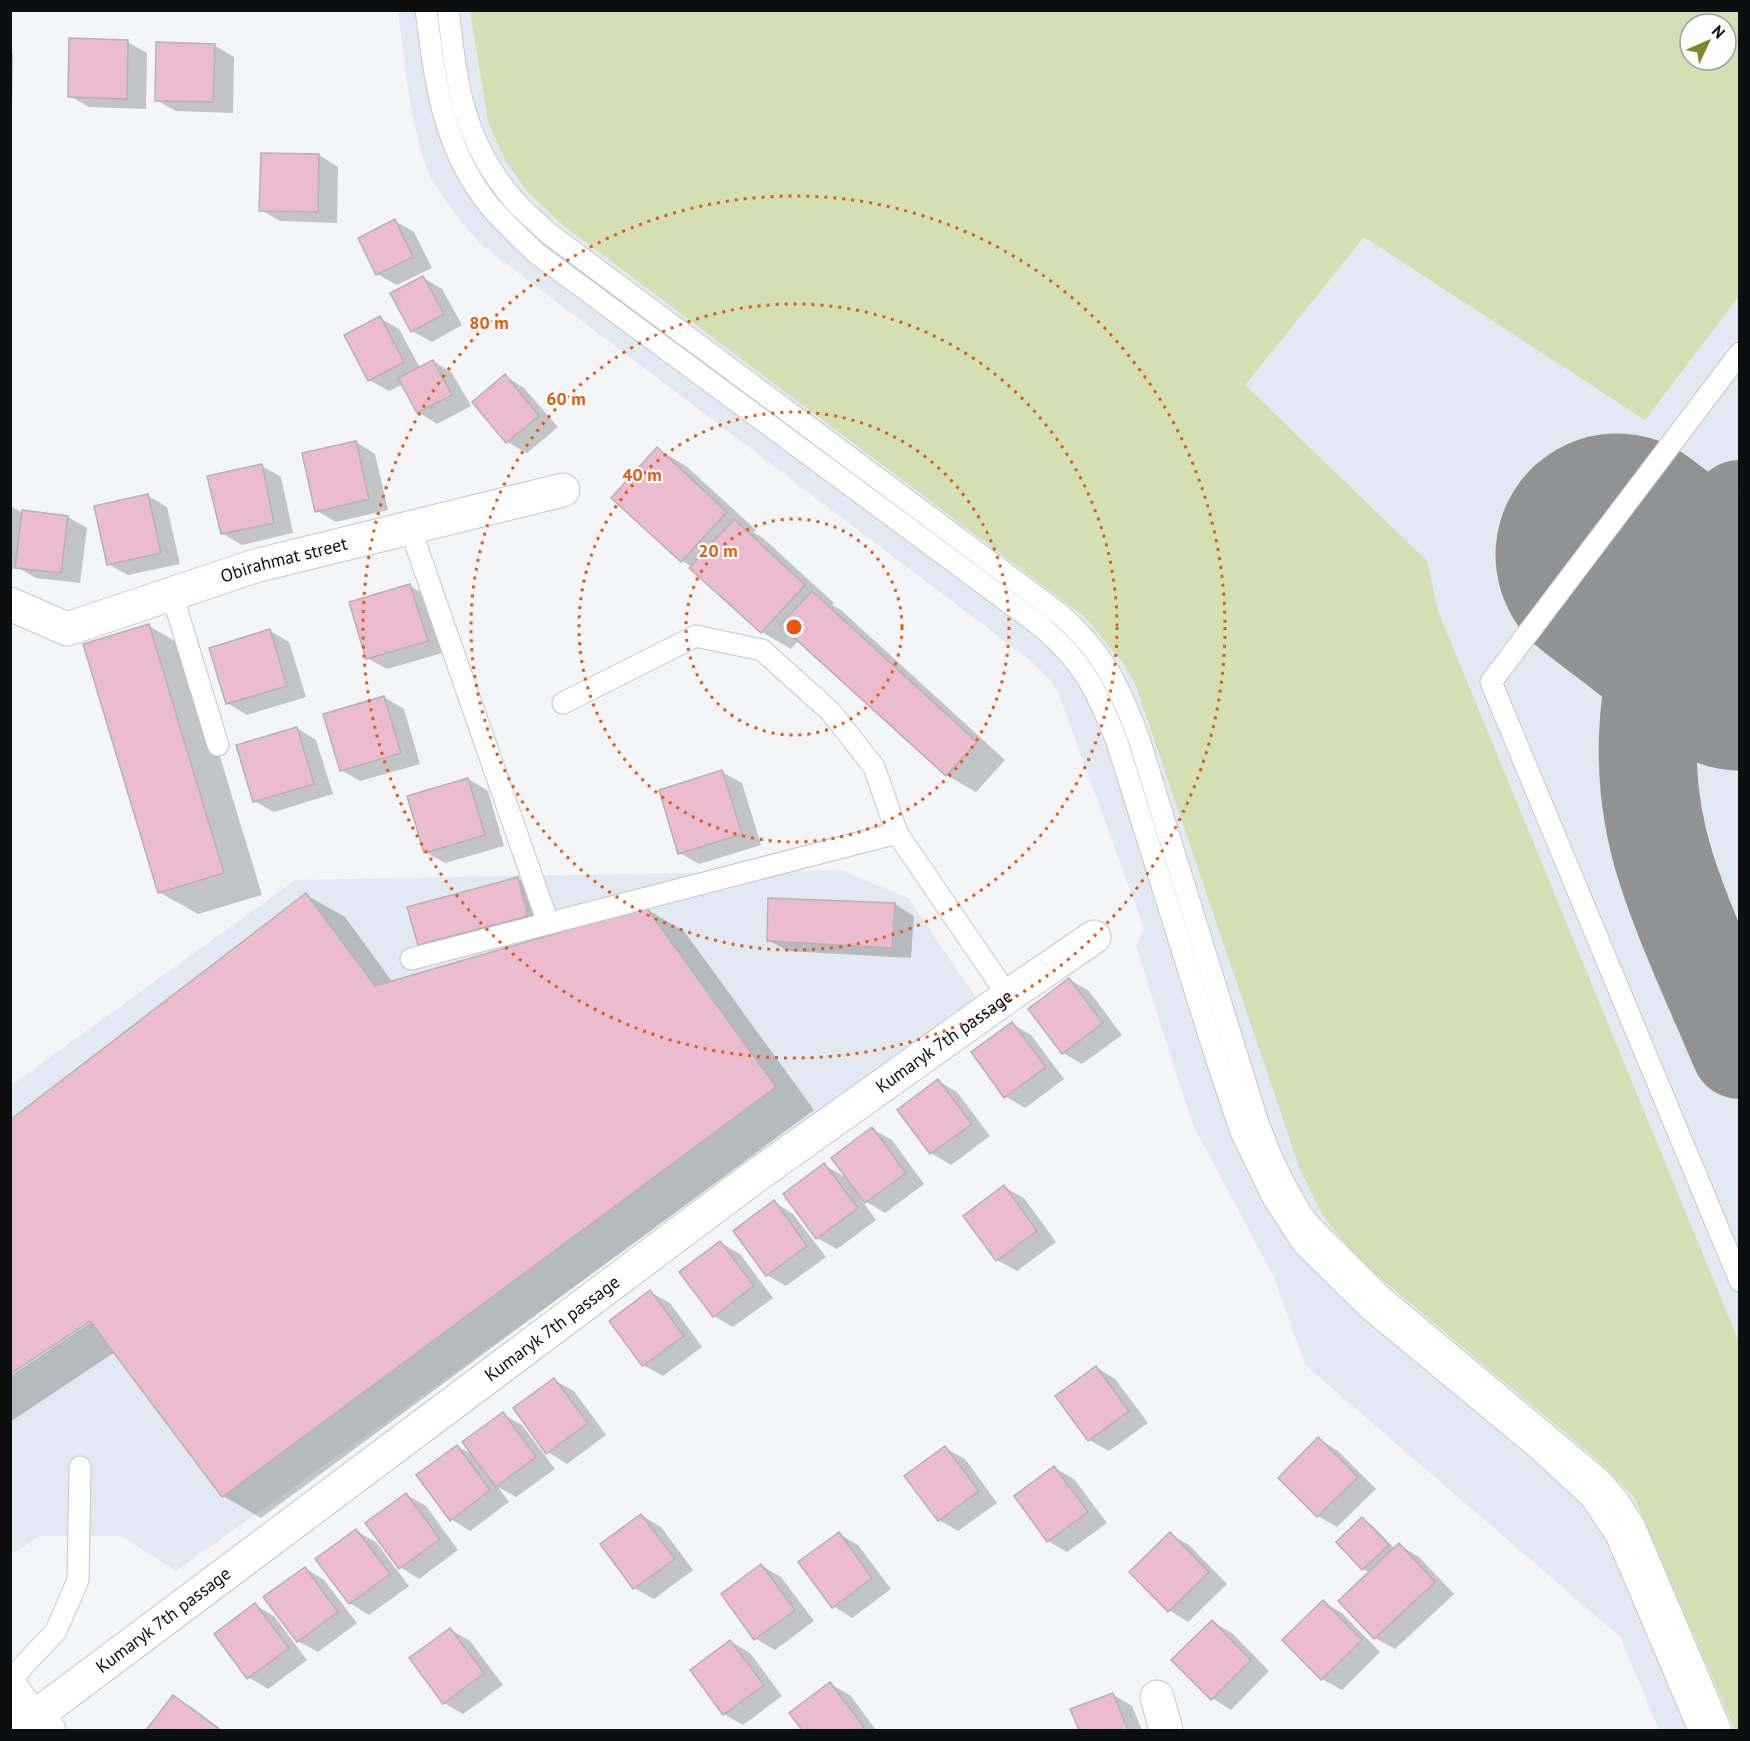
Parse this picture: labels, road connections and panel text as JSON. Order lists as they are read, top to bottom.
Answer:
{
  "streets": {
    "street": ["Obirahmat street", "Kumaryk 7th passage"]
  },
  "north": "top right",
  "rings": [
    "80 m",
    "60 m",
    "40 m",
    "20 m"
  ]
}
